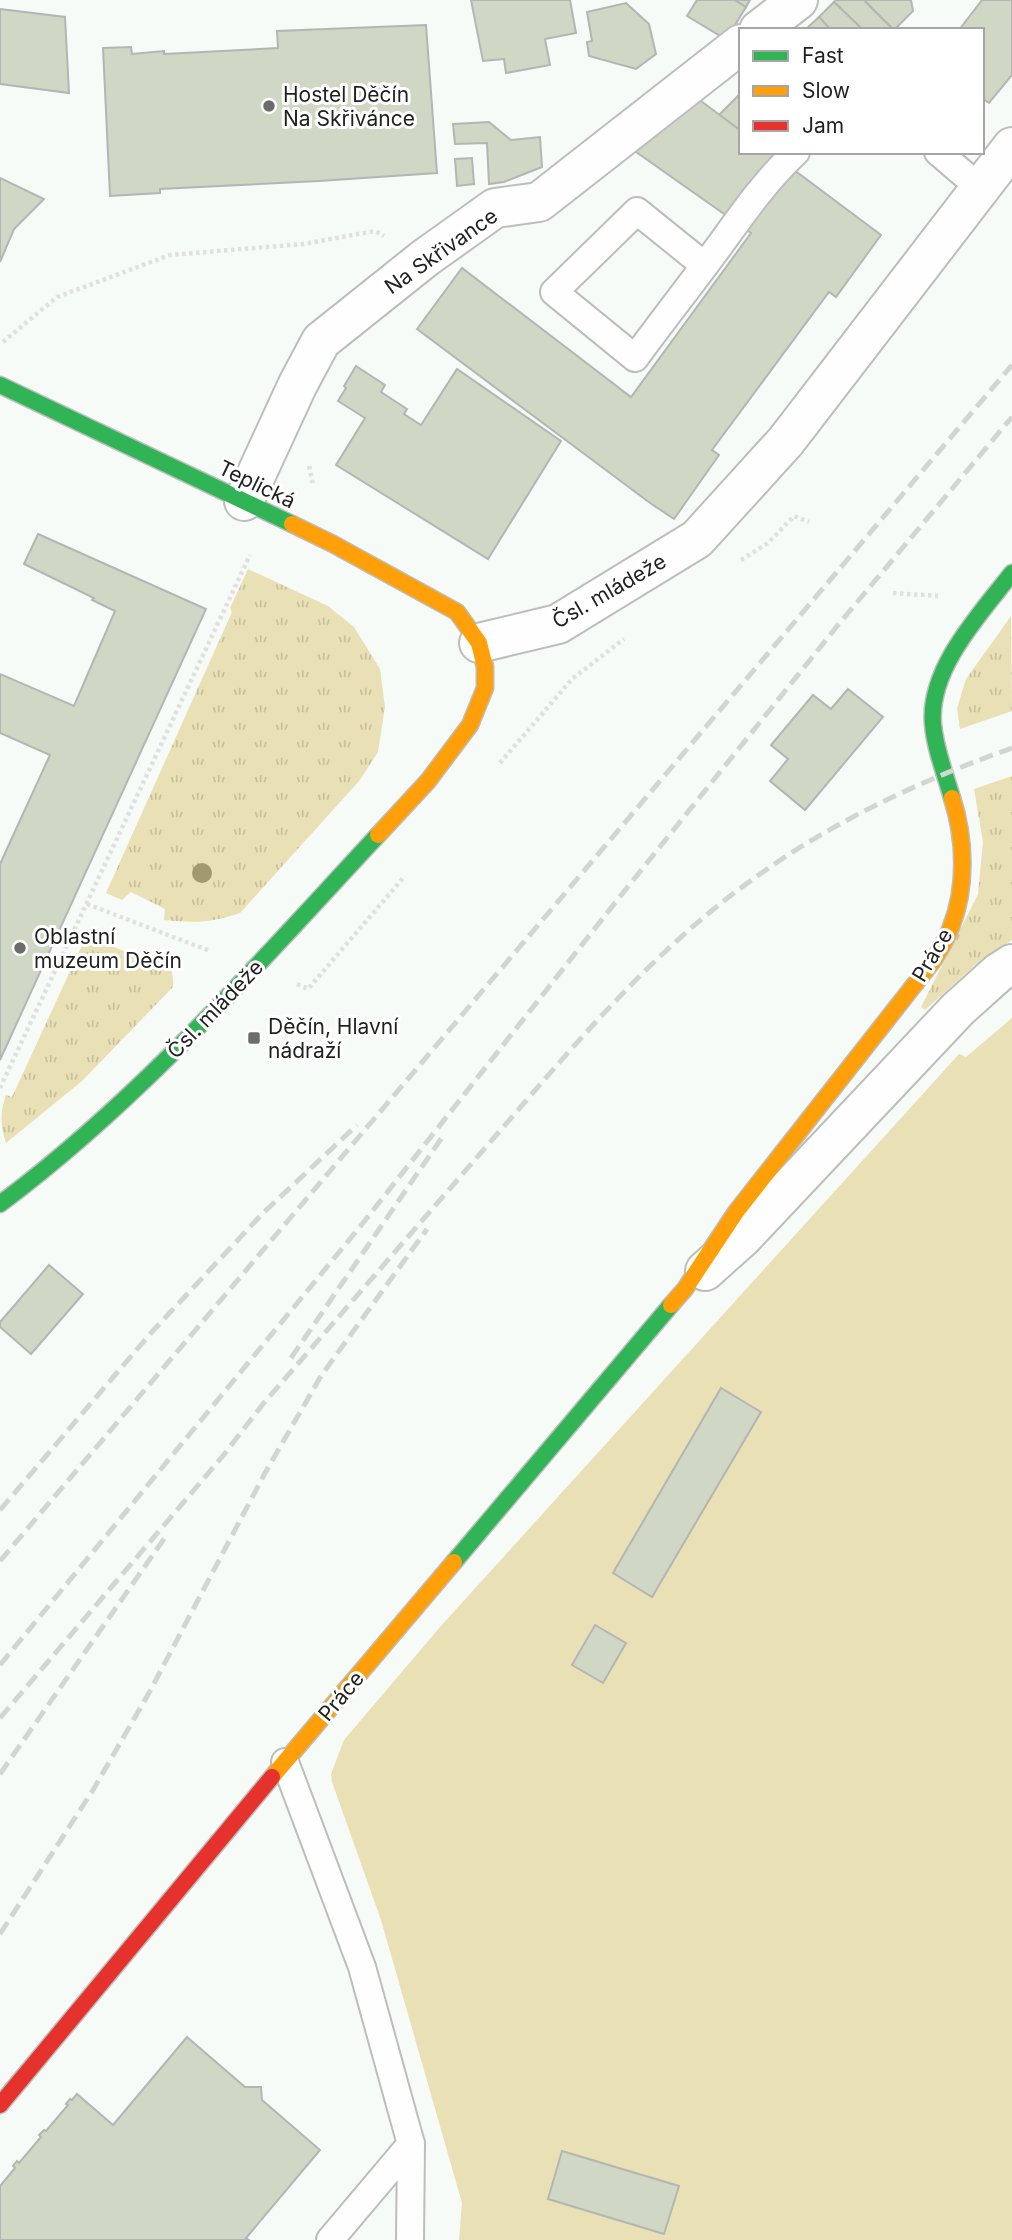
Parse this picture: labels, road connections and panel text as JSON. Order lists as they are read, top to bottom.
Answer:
{
  "streets": {
    "street": [
      "Na Skřivance",
      "Teplická",
      "Čsl. mládeže",
      "Práce"
    ]
  },
  "crossings": [
    ["Na Skřivance", "Teplická"],
    ["Teplická", "Čsl. mládeže"]
  ],
  "places": {
    "other": ["Hostel Děčín Na Skřivánce", "Oblastní muzeum Děčín"],
    "transit": ["Děčín, Hlavní nádraží"]
  },
  "legend": ["Fast", "Slow", "Jam"]
}
